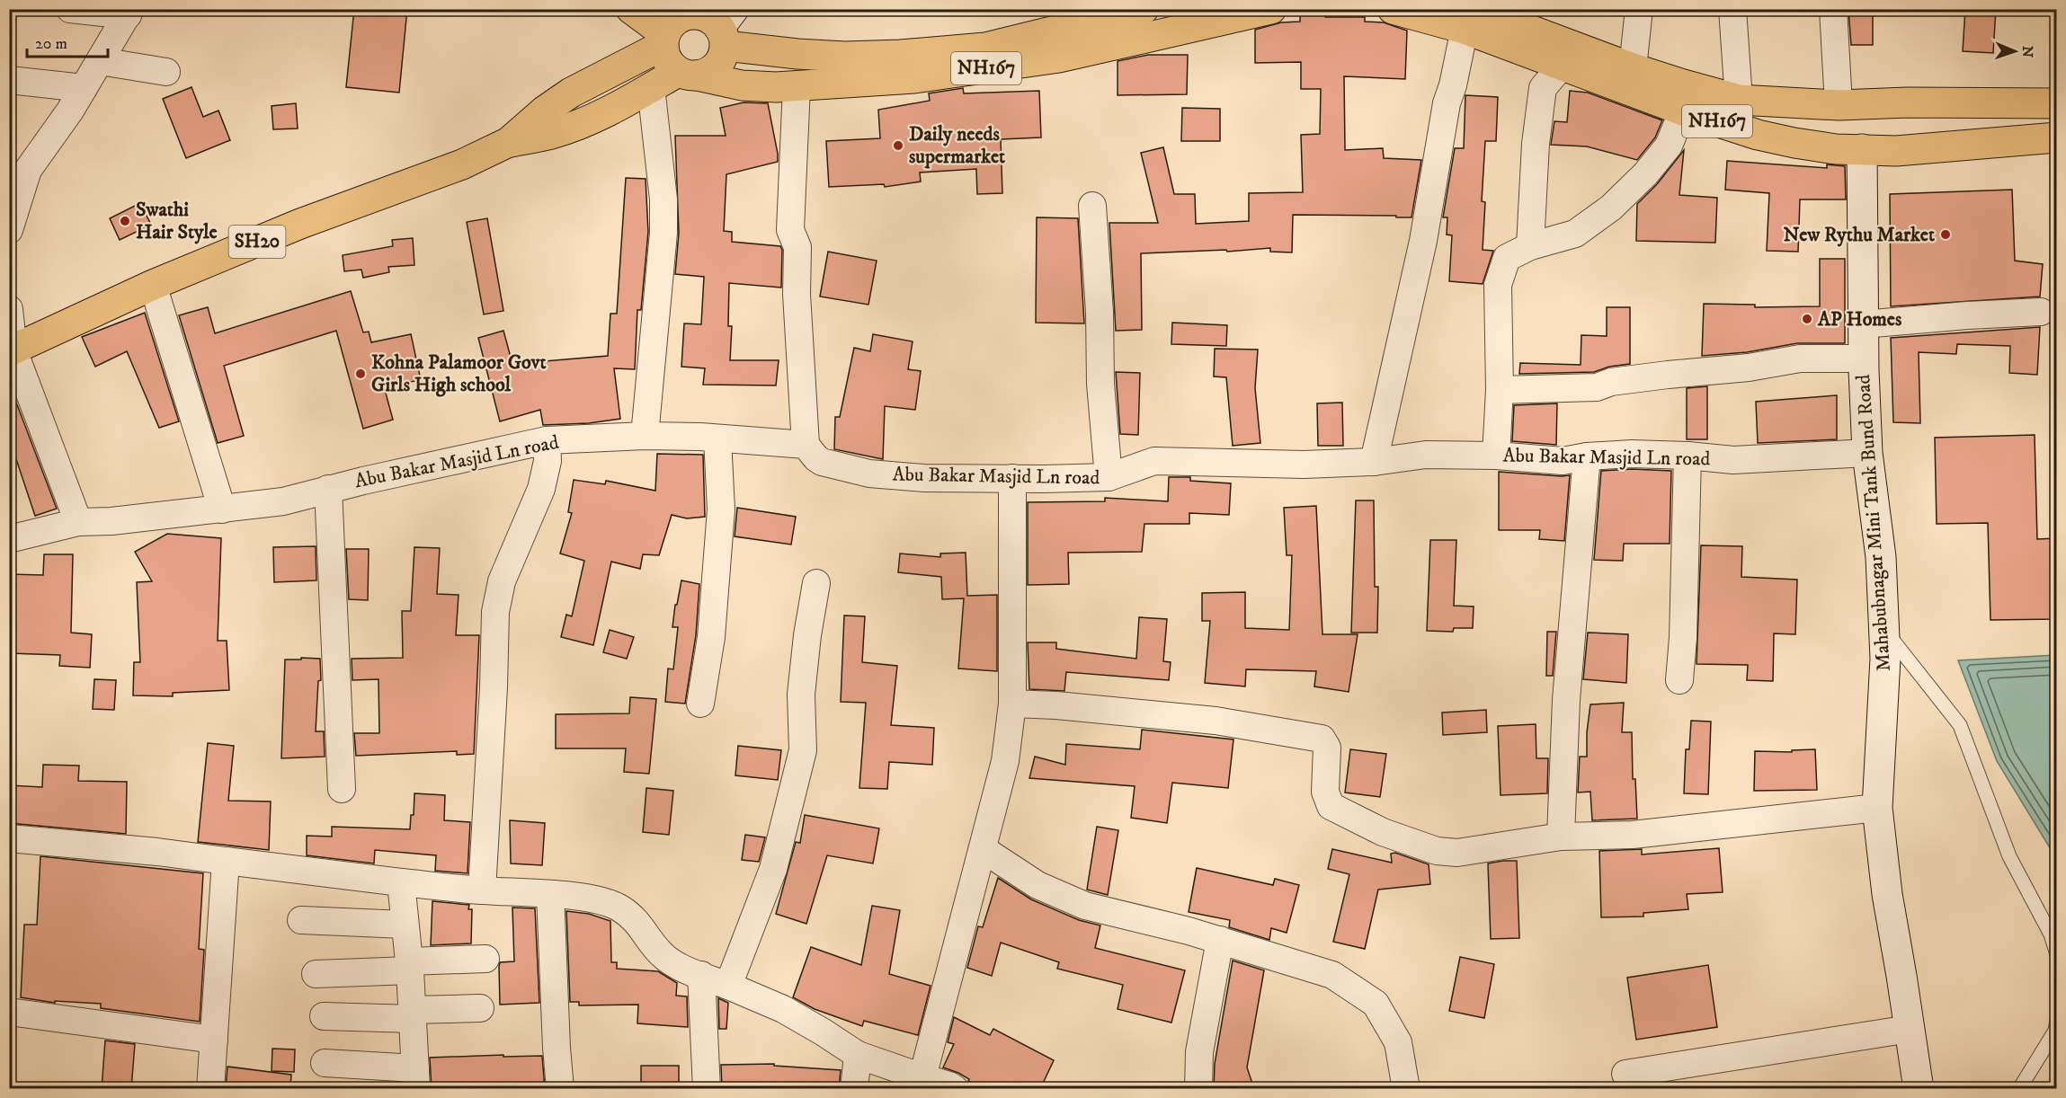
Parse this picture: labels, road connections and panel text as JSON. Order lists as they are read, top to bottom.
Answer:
{
  "streets": {
    "main road": ["NH167", "SH20"],
    "street": ["Abu Bakar Masjid Ln road", "Mahabubnagar Mini Tank Bund Road"]
  },
  "crossings": [
    ["NH167", "SH20"],
    ["NH167", "Mahabubnagar Mini Tank Bund Road"],
    ["Abu Bakar Masjid Ln road", "Mahabubnagar Mini Tank Bund Road"]
  ],
  "places": [
    "Daily needs supermarket",
    "Swathi Hair Style",
    "New Rythu Market",
    "AP Homes",
    "Kohna Palamoor Govt Girls High school"
  ],
  "scale_bar": "20 m",
  "north": "right"
}
